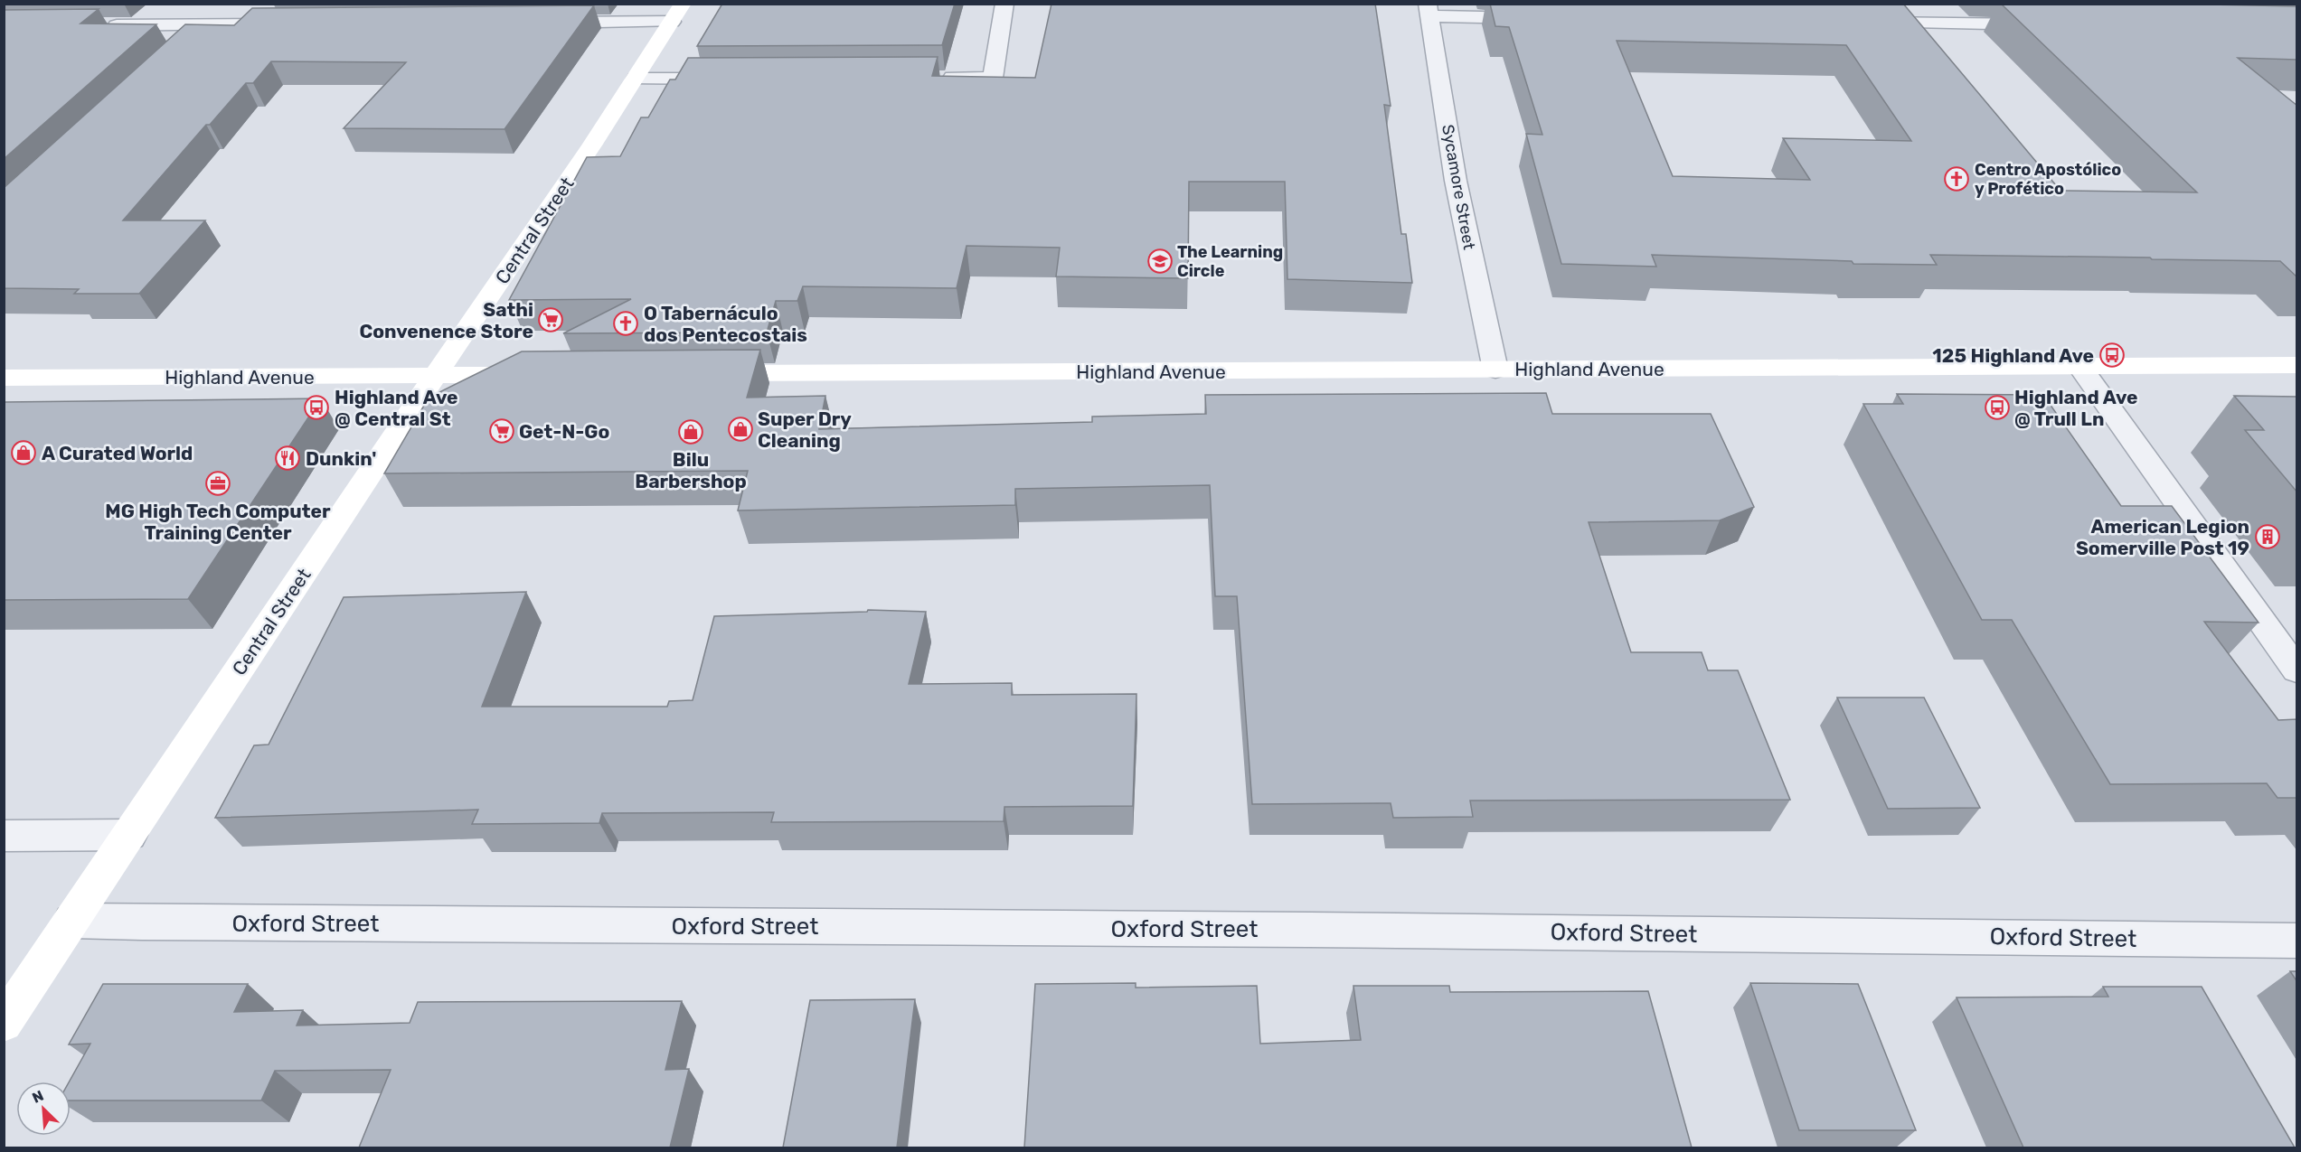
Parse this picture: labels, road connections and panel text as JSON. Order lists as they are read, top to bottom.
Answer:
{
  "streets": {
    "main road": ["Central Street", "Highland Avenue"],
    "street": ["Sycamore Street", "Oxford Street"]
  },
  "crossings": [
    ["Sycamore Street", "Highland Avenue"],
    ["Central Street", "Highland Avenue"],
    ["Central Street", "Oxford Street"]
  ],
  "places": {
    "church": ["Centro Apostólico y Profético", "O Tabernáculo dos Pentecostais"],
    "school or university": ["The Learning Circle"],
    "supermarket": ["Sathi Convenence Store", "Get-N-Go"],
    "bus stop": ["125 Highland Ave", "Highland Ave @ Central St", "Highland Ave @ Trull Ln"],
    "shop": ["Super Dry Cleaning", "Bilu Barbershop", "A Curated World"],
    "restaurant": ["Dunkin'"],
    "office": ["MG High Tech Computer Training Center"],
    "building": ["American Legion Somerville Post 19"]
  },
  "north": "top left"
}
